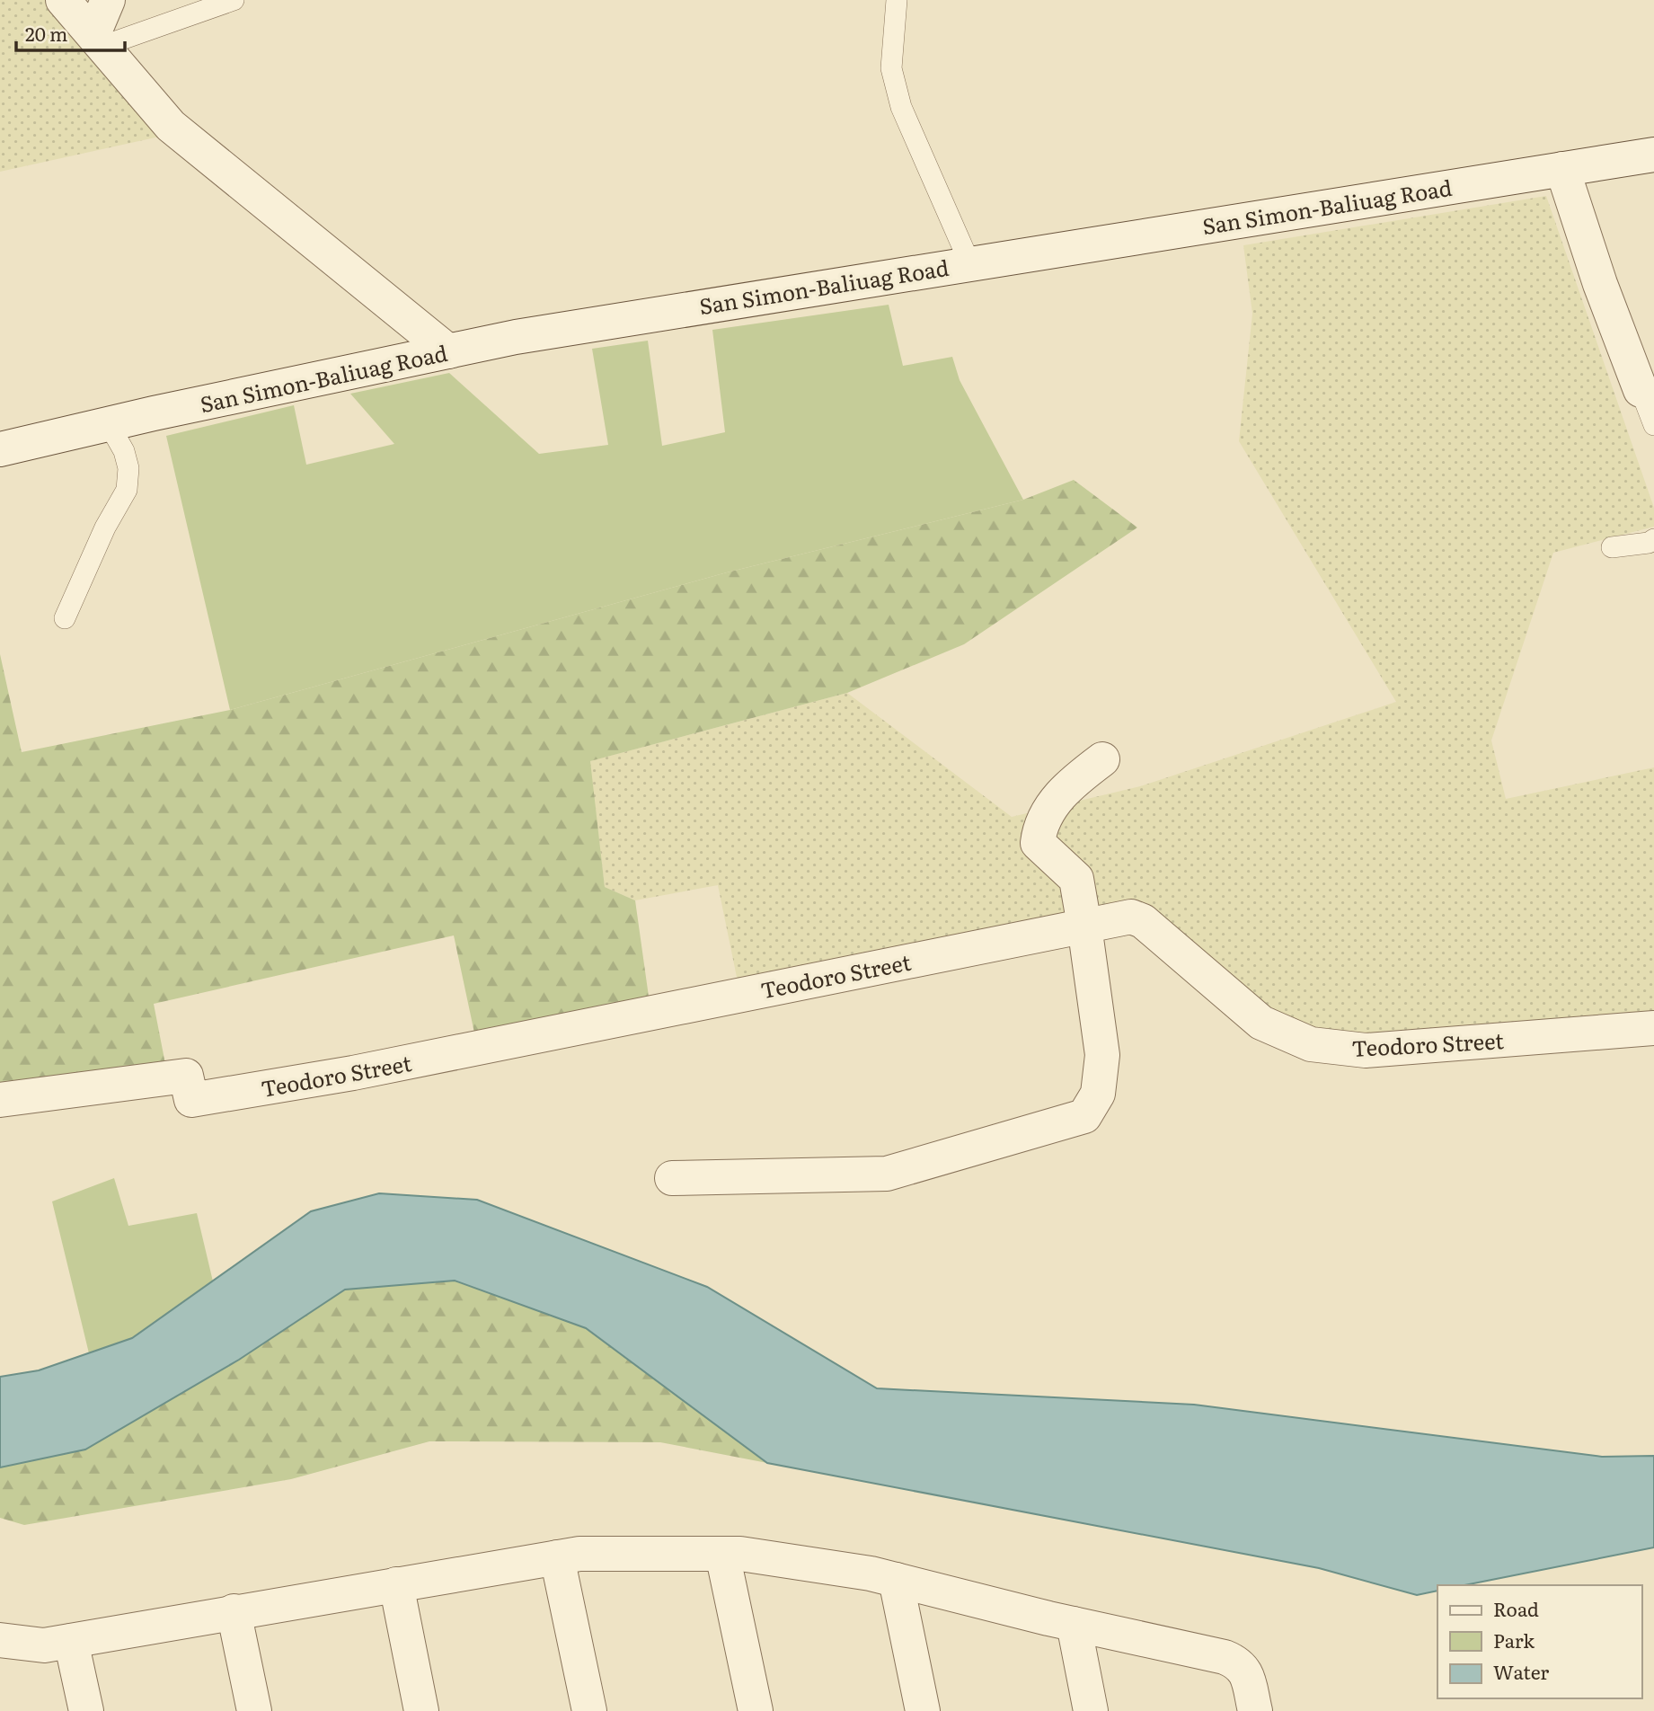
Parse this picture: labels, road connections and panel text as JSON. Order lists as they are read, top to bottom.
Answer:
{
  "streets": {
    "street": ["San Simon-Baliuag Road", "Teodoro Street"]
  },
  "legend": ["Road", "Park", "Water"],
  "scale_bar": "20 m"
}
